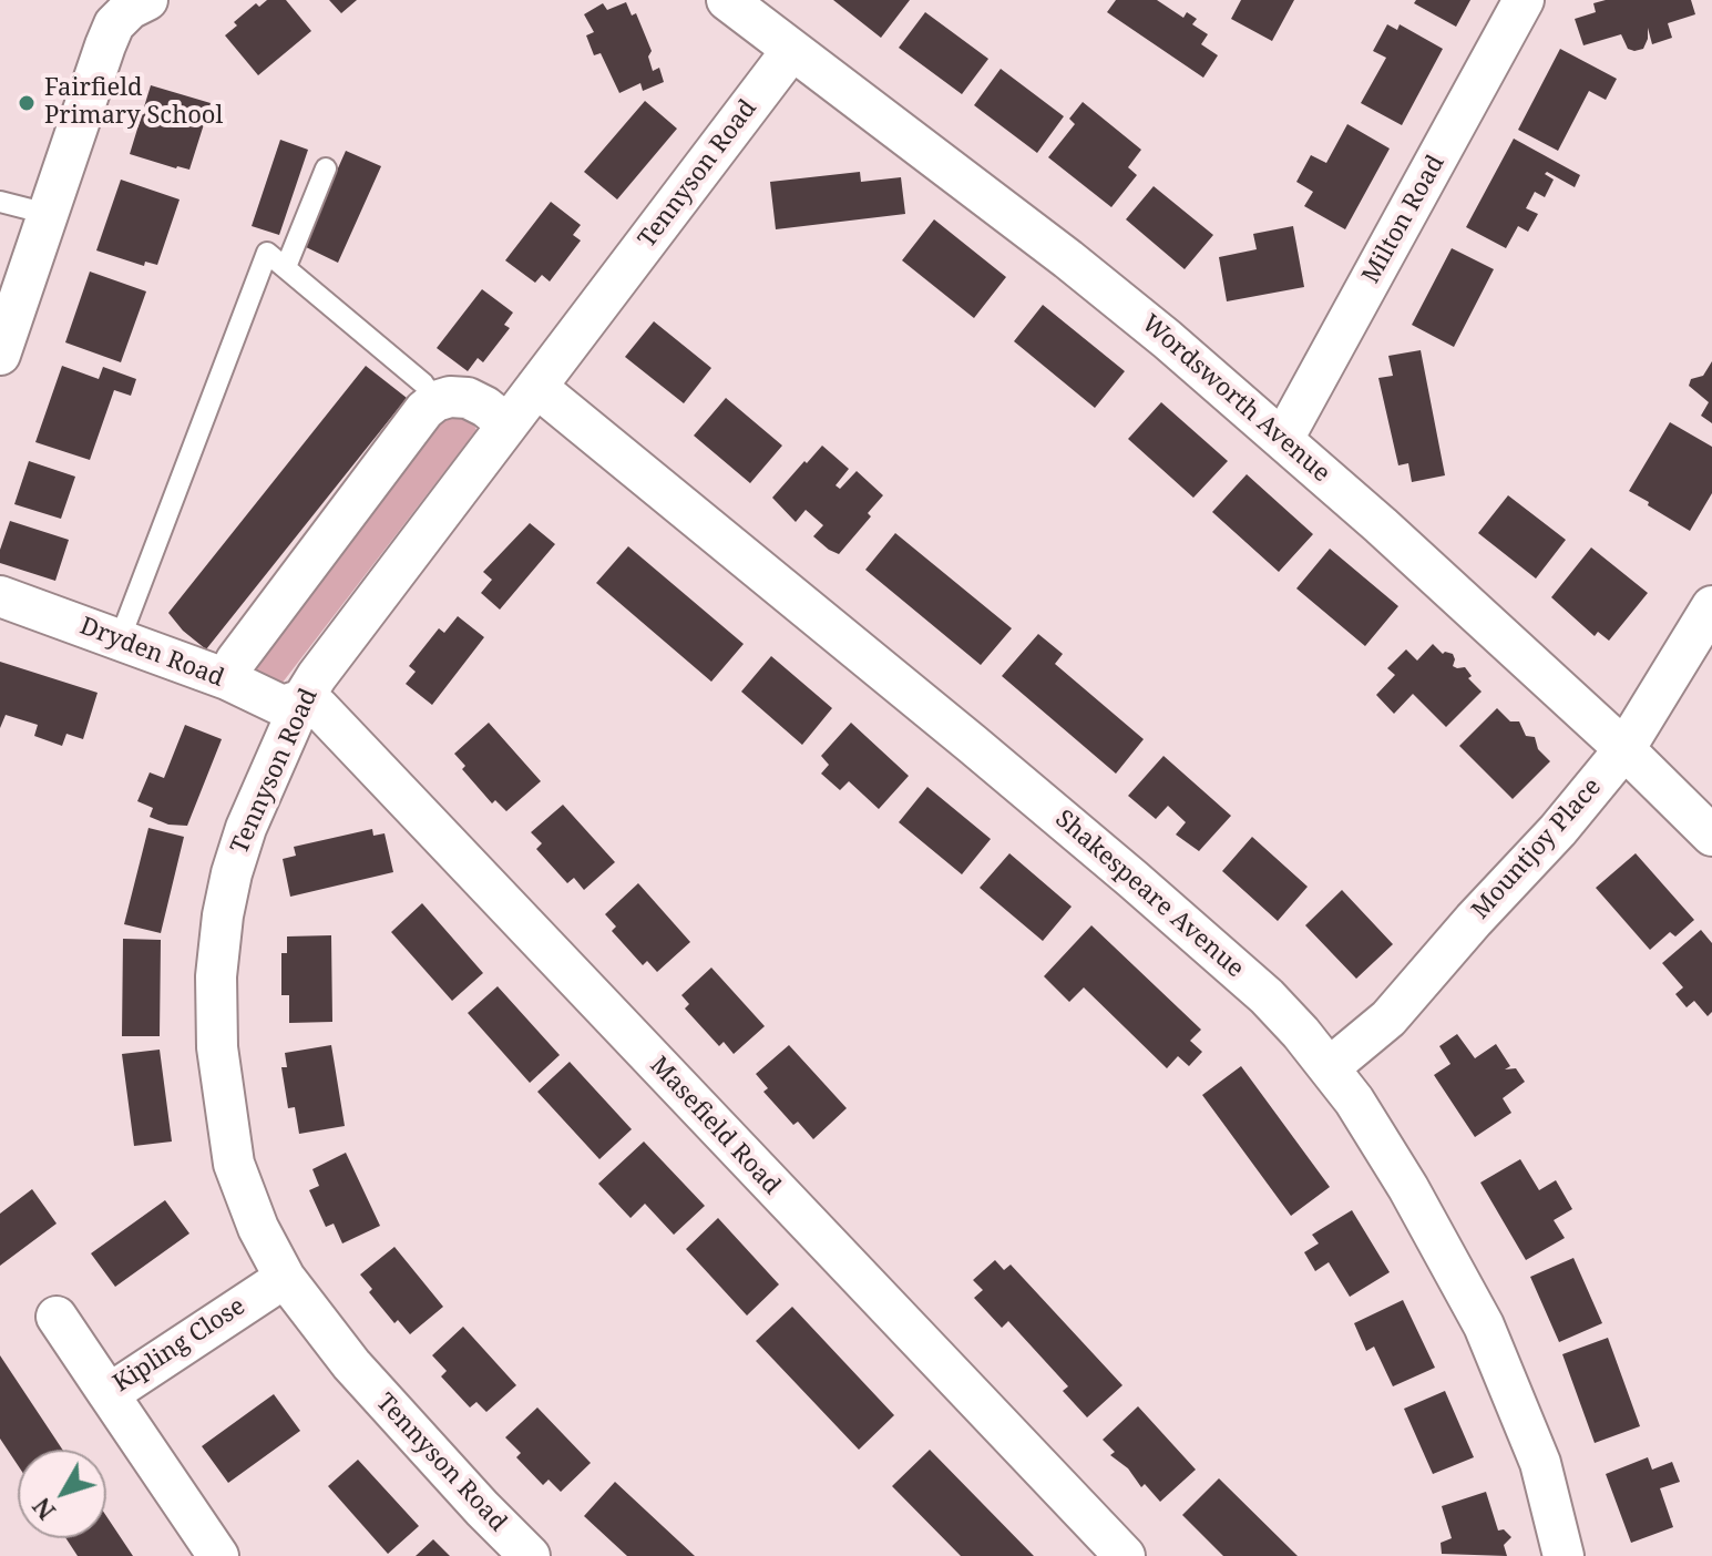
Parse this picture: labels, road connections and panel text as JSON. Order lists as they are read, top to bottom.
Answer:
{
  "streets": {
    "street": [
      "Tennyson Road",
      "Milton Road",
      "Wordsworth Avenue",
      "Dryden Road",
      "Mountjoy Place",
      "Shakespeare Avenue",
      "Masefield Road",
      "Kipling Close"
    ]
  },
  "crossings": [
    ["Tennyson Road", "Wordsworth Avenue"],
    ["Tennyson Road", "Dryden Road"],
    ["Tennyson Road", "Shakespeare Avenue"],
    ["Tennyson Road", "Masefield Road"],
    ["Tennyson Road", "Kipling Close"],
    ["Milton Road", "Wordsworth Avenue"],
    ["Wordsworth Avenue", "Mountjoy Place"],
    ["Dryden Road", "Masefield Road"],
    ["Mountjoy Place", "Shakespeare Avenue"]
  ],
  "places": ["Fairfield Primary School"],
  "north": "bottom left"
}
